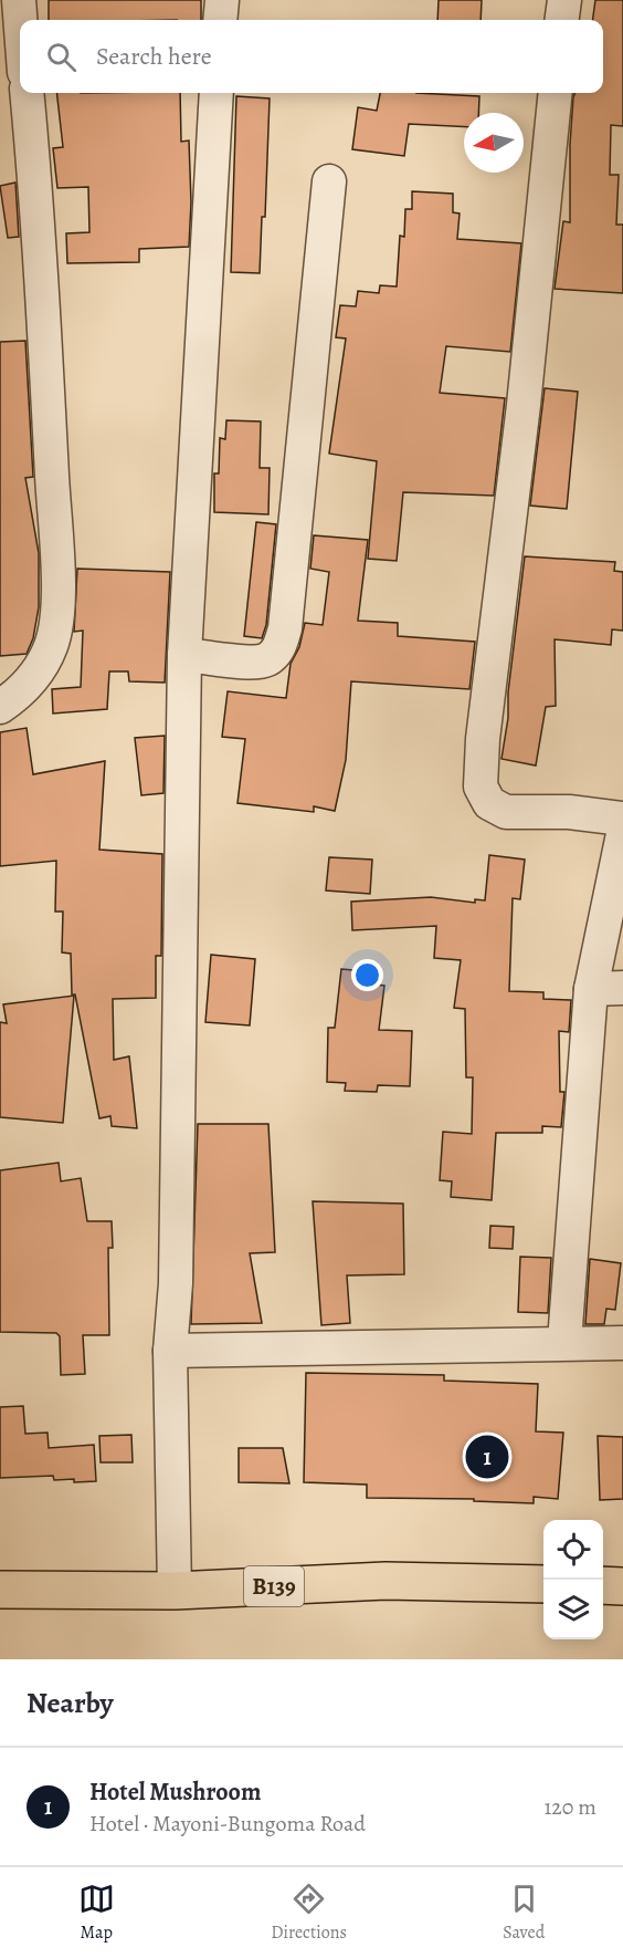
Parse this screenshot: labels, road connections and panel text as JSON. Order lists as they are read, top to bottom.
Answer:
{
  "streets": {
    "main road": ["B139"]
  },
  "north": "left",
  "page": {
    "search": "Search here",
    "pins": "1",
    "heading": "Nearby",
    "list": [
      {
        "mark": "1",
        "name": "Hotel Mushroom",
        "note": "Hotel · Mayoni-Bungoma Road",
        "value": "120 m"
      }
    ],
    "nav": ["Map", "Directions", "Saved"]
  }
}
